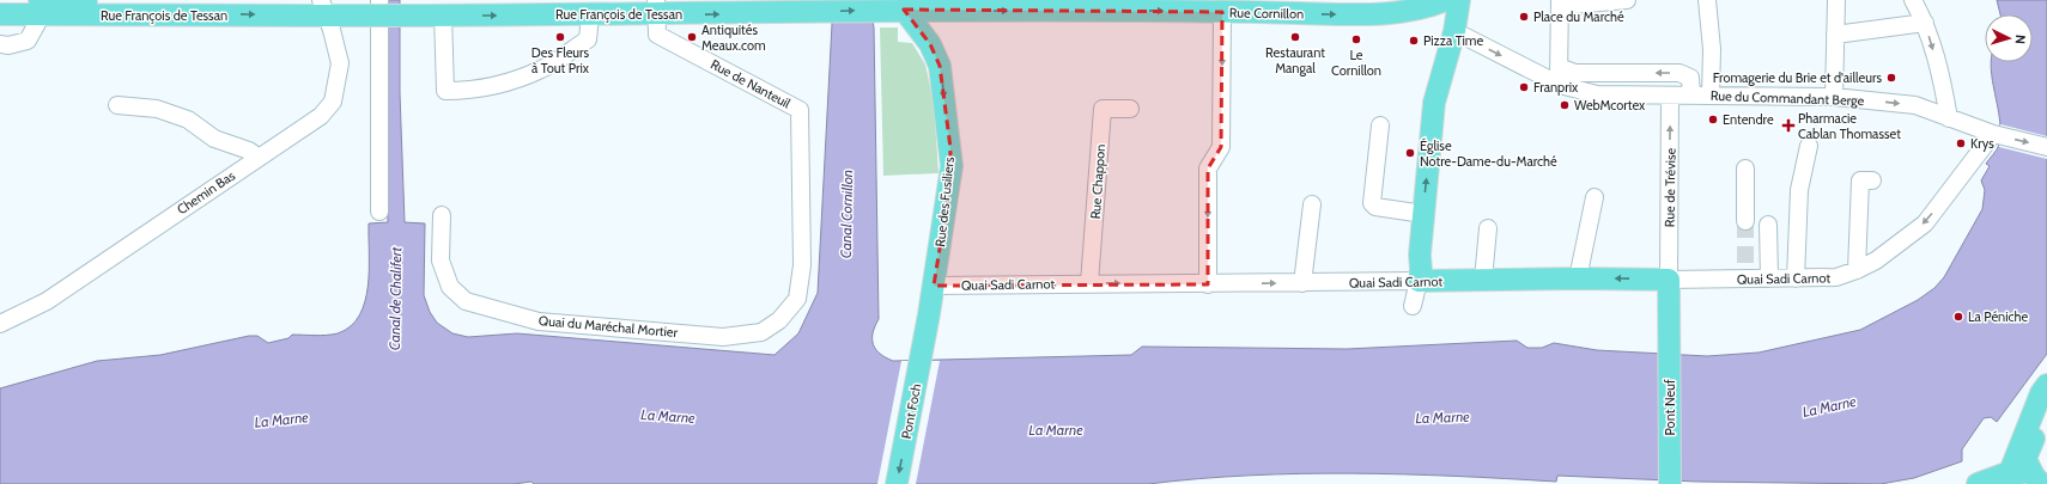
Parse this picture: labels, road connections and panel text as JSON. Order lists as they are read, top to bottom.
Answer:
{
  "streets": {
    "main road": [
      "Rue Cornillon",
      "Rue François de Tessan",
      "Rue des Fusiliers",
      "Quai Sadi Carnot",
      "Pont Neuf",
      "Pont Foch"
    ],
    "street": [
      "Rue de Nanteuil",
      "Rue du Commandant Berge",
      "Rue Chappon",
      "Rue de Trévise",
      "Chemin Bas",
      "Quai du Maréchal Mortier"
    ]
  },
  "crossings": [
    ["Rue Cornillon", "Rue François de Tessan"],
    ["Rue Cornillon", "Rue des Fusiliers"],
    ["Rue François de Tessan", "Rue de Nanteuil"],
    ["Rue François de Tessan", "Chemin Bas"],
    ["Rue François de Tessan", "Rue des Fusiliers"],
    ["Rue de Nanteuil", "Quai du Maréchal Mortier"],
    ["Rue du Commandant Berge", "Rue de Trévise"],
    ["Rue du Commandant Berge", "Quai Sadi Carnot"],
    ["Rue Chappon", "Quai Sadi Carnot"],
    ["Rue de Trévise", "Quai Sadi Carnot"],
    ["Rue de Trévise", "Pont Neuf"],
    ["Rue des Fusiliers", "Quai Sadi Carnot"],
    ["Rue des Fusiliers", "Pont Foch"],
    ["Quai Sadi Carnot", "Pont Neuf"]
  ],
  "one_way": [
    "Rue Cornillon",
    "Rue François de Tessan",
    "Rue des Fusiliers",
    "Pont Foch"
  ],
  "water": ["Canal Cornillon", "Canal de Chalifert", "La Marne"],
  "places": {
    "other": [
      "Place du Marché",
      "Des Fleurs à Tout Prix",
      "Antiquités Meaux.com",
      "Restaurant Mangal",
      "Le Cornillon",
      "Pizza Time",
      "Fromagerie du Brie et d'ailleurs",
      "Franprix",
      "WebMcortex",
      "Entendre",
      "Krys",
      "Église Notre-Dame-du-Marché",
      "La Péniche"
    ],
    "health": ["Pharmacie Cablan Thomasset"]
  },
  "north": "right"
}
